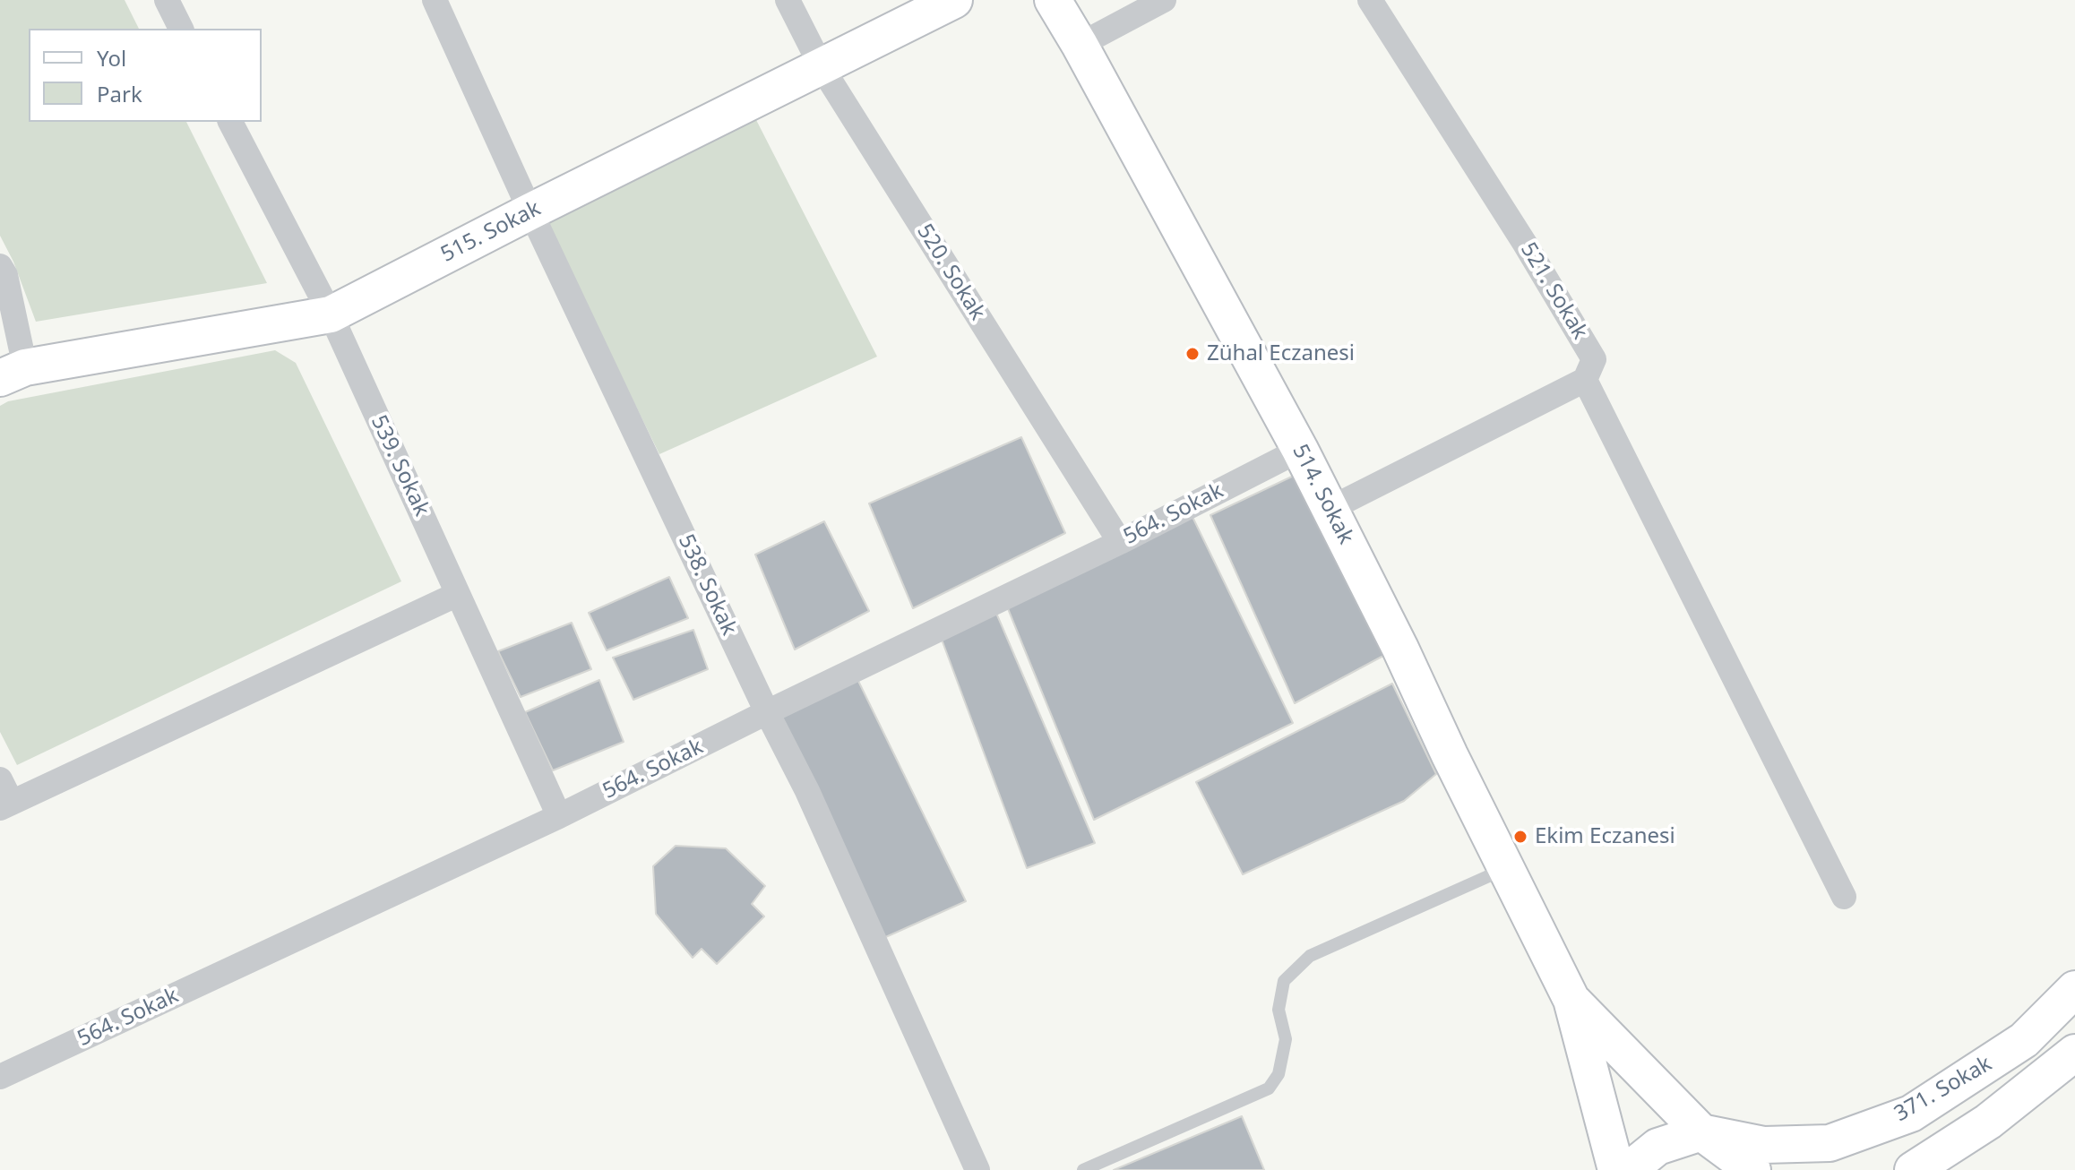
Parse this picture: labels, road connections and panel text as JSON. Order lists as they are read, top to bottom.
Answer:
{
  "streets": {
    "street": [
      "515. Sokak",
      "520. Sokak",
      "521. Sokak",
      "539. Sokak",
      "514. Sokak",
      "564. Sokak",
      "538. Sokak",
      "371. Sokak"
    ]
  },
  "crossings": [
    ["515. Sokak", "520. Sokak"],
    ["515. Sokak", "539. Sokak"],
    ["515. Sokak", "538. Sokak"],
    ["520. Sokak", "564. Sokak"],
    ["539. Sokak", "564. Sokak"],
    ["514. Sokak", "564. Sokak"],
    ["564. Sokak", "538. Sokak"]
  ],
  "places": ["Zühal Eczanesi", "Ekim Eczanesi"],
  "legend": ["Yol", "Park"]
}
